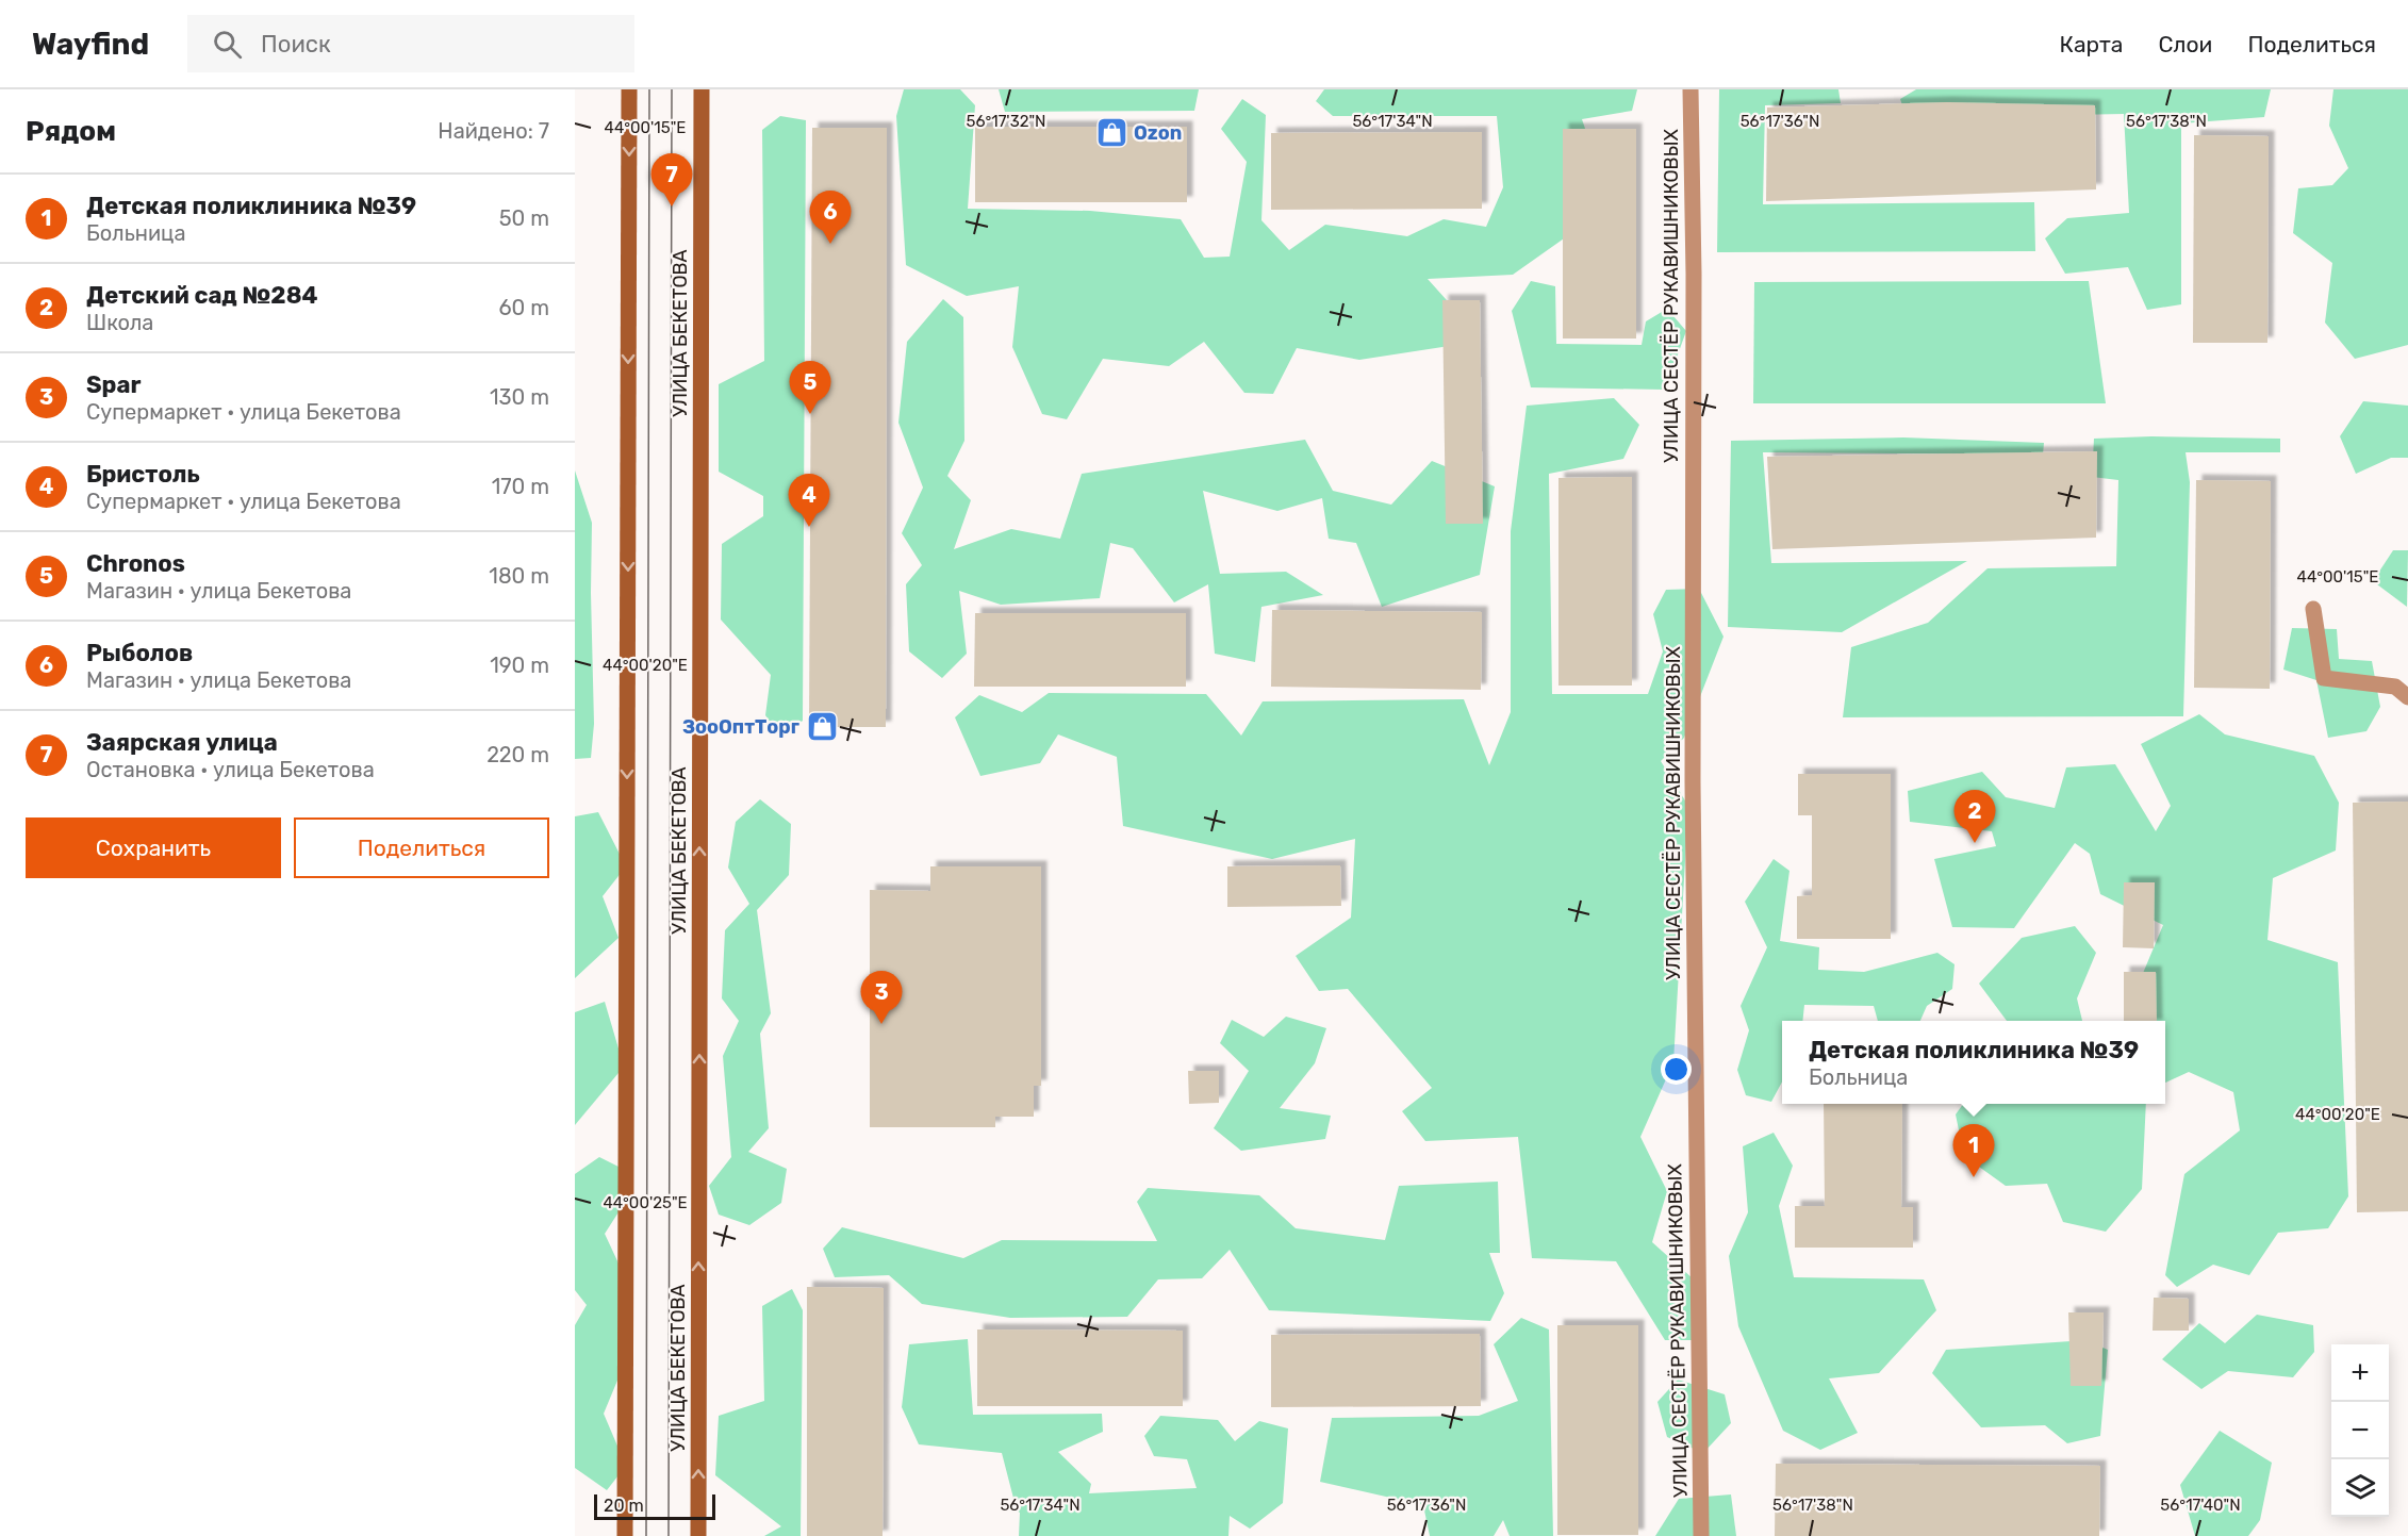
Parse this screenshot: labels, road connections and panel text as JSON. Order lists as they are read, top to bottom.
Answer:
{
  "streets": {
    "main road": ["УЛИЦА БЕКЕТОВА"],
    "street": ["УЛИЦА СЕСТЁР РУКАВИШНИКОВЫХ"]
  },
  "places": {
    "shop": ["Ozon", "ЗооОптТорг"]
  },
  "scale_bar": "20 m",
  "page": {
    "header": "Wayfind",
    "search": "Поиск",
    "nav": ["Карта", "Слои", "Поделиться"],
    "heading": ["Рядом", "Найдено: 7"],
    "pins": [
      "7",
      "6",
      "5",
      "4",
      "2",
      "3",
      "1"
    ],
    "list": [
      {
        "mark": "1",
        "name": "Детская поликлиника №39",
        "note": "Больница",
        "value": "50 m"
      },
      {
        "mark": "2",
        "name": "Детский сад №284",
        "note": "Школа",
        "value": "60 m"
      },
      {
        "mark": "3",
        "name": "Spar",
        "note": "Супермаркет · улица Бекетова",
        "value": "130 m"
      },
      {
        "mark": "4",
        "name": "Бристоль",
        "note": "Супермаркет · улица Бекетова",
        "value": "170 m"
      },
      {
        "mark": "5",
        "name": "Chronos",
        "note": "Магазин · улица Бекетова",
        "value": "180 m"
      },
      {
        "mark": "6",
        "name": "Рыболов",
        "note": "Магазин · улица Бекетова",
        "value": "190 m"
      },
      {
        "mark": "7",
        "name": "Заярская улица",
        "note": "Остановка · улица Бекетова",
        "value": "220 m"
      }
    ],
    "buttons": ["Сохранить", "Поделиться"],
    "popup": ["Детская поликлиника №39", "Больница"],
    "map_buttons": ["+", "−"],
    "scale": "20 m"
  },
  "coordinates": [
    "56°17'32\"N",
    "56°17'34\"N",
    "56°17'36\"N",
    "56°17'38\"N",
    "44°00'15\"E",
    "44°00'20\"E",
    "44°00'25\"E",
    "56°17'40\"N"
  ]
}
